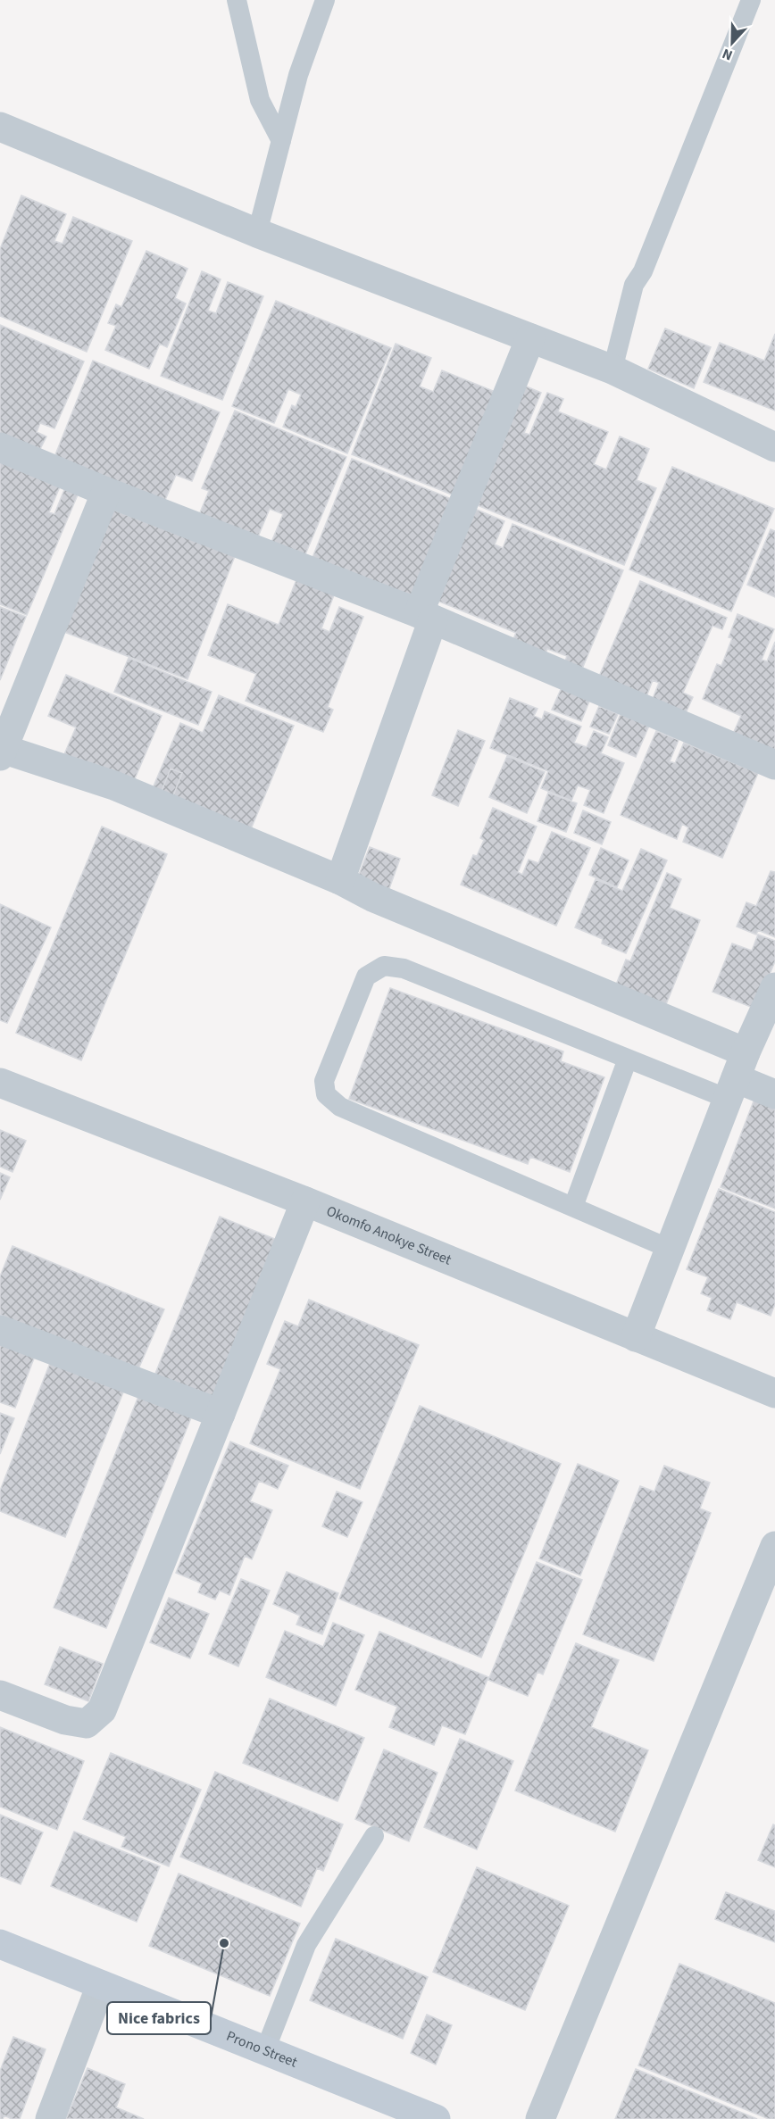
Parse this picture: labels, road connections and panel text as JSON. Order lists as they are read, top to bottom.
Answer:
{
  "streets": {
    "street": ["Okomfo Anokye Street", "Prono Street"]
  },
  "places": ["Nice fabrics"],
  "north": "bottom"
}
